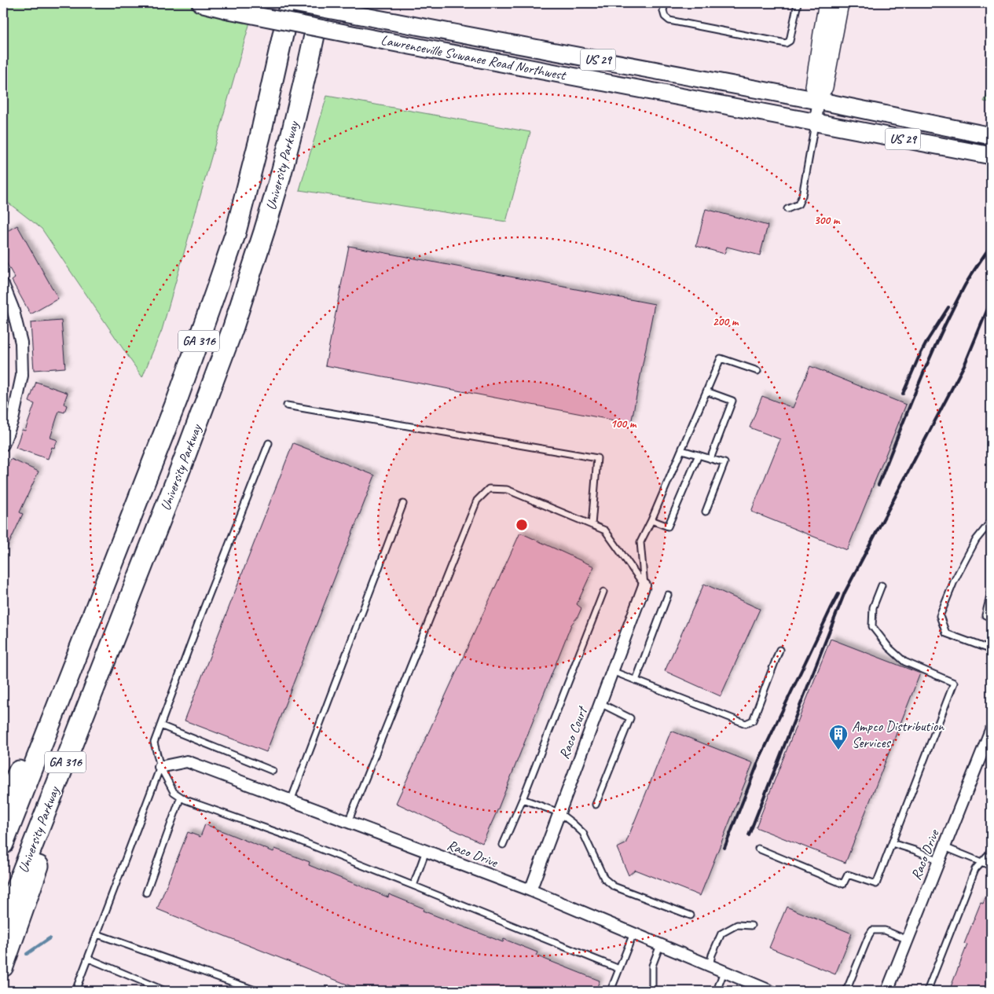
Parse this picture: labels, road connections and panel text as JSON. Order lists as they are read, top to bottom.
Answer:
{
  "streets": {
    "highway": ["University Parkway", "GA 316"],
    "main road": ["Lawrenceville Suwanee Road Northwest", "US 29"],
    "street": ["Raco Court", "Raco Drive"]
  },
  "crossings": [
    ["Lawrenceville Suwanee Road Northwest", "US 29"],
    ["Raco Court", "Raco Drive"]
  ],
  "places": {
    "building": ["Ampco Distribution Services"]
  },
  "rings": ["300 m", "200 m", "100 m"]
}
